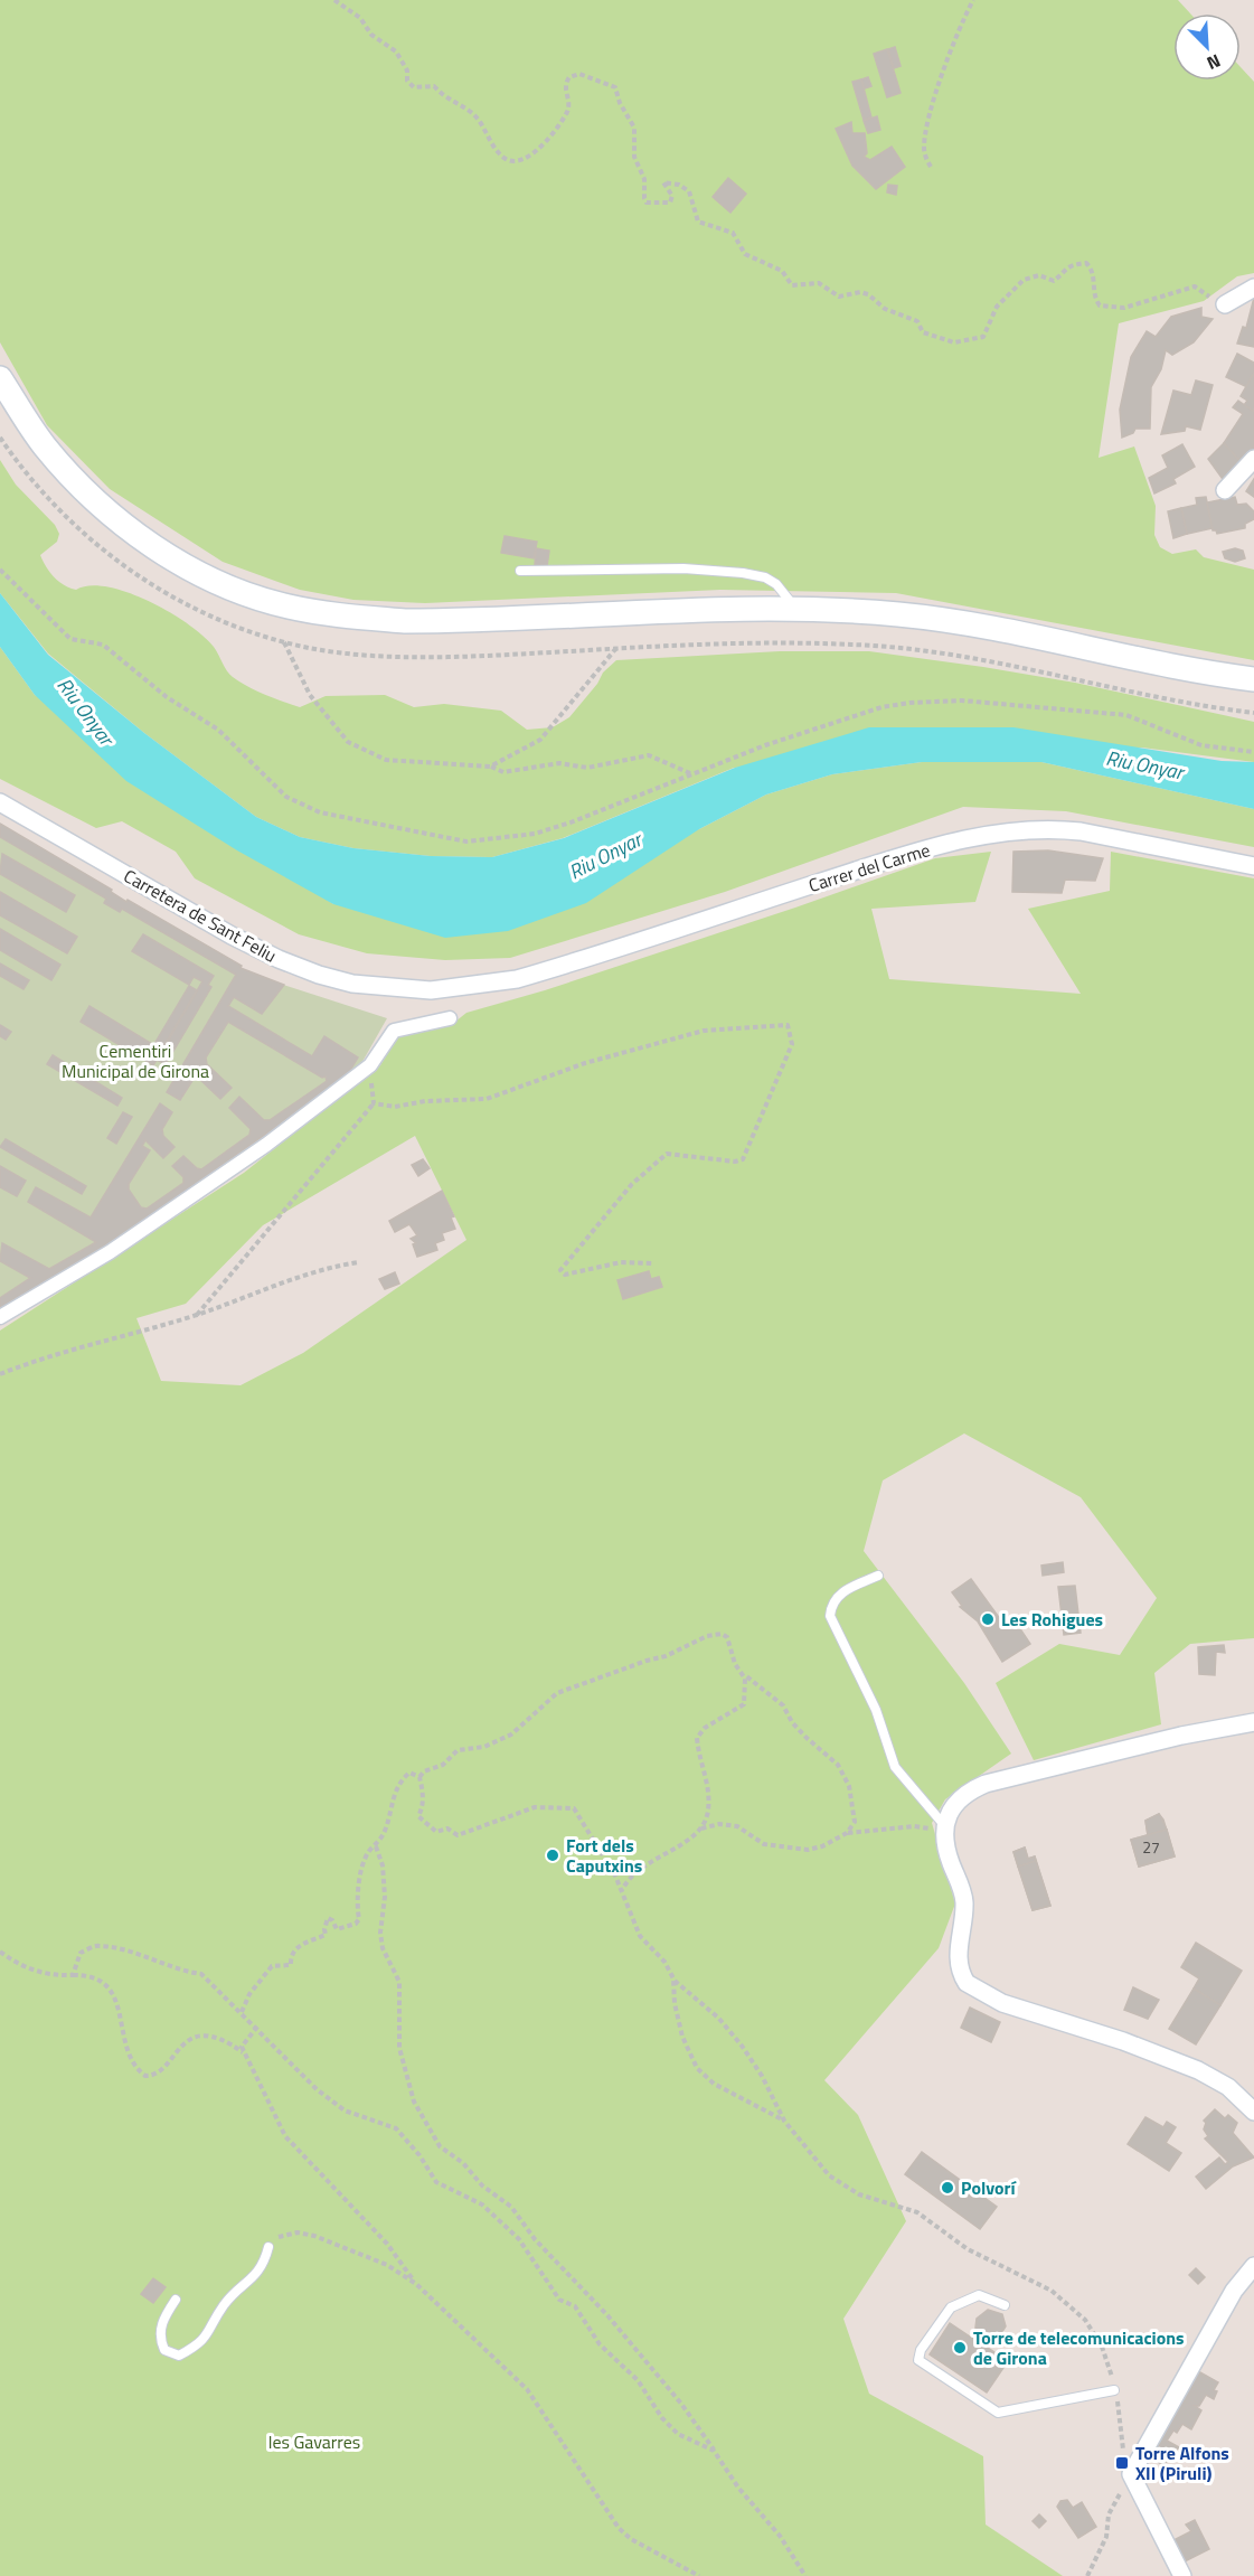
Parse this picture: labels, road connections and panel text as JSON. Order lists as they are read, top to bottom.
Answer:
{
  "streets": {
    "street": ["Carrer del Carme", "Carretera de Sant Feliu"]
  },
  "crossings": [
    ["Carrer del Carme", "Carretera de Sant Feliu"]
  ],
  "water": ["Riu Onyar"],
  "parks": ["Cementiri Municipal de Girona", "les Gavarres"],
  "places": {
    "other": [
      "Les Rohigues",
      "Fort dels Caputxins",
      "Polvorí",
      "Torre de telecomunicacions de Girona"
    ],
    "transit": ["Torre Alfons XII (Piruli)"]
  },
  "house_numbers": ["27"],
  "north": "bottom right"
}
